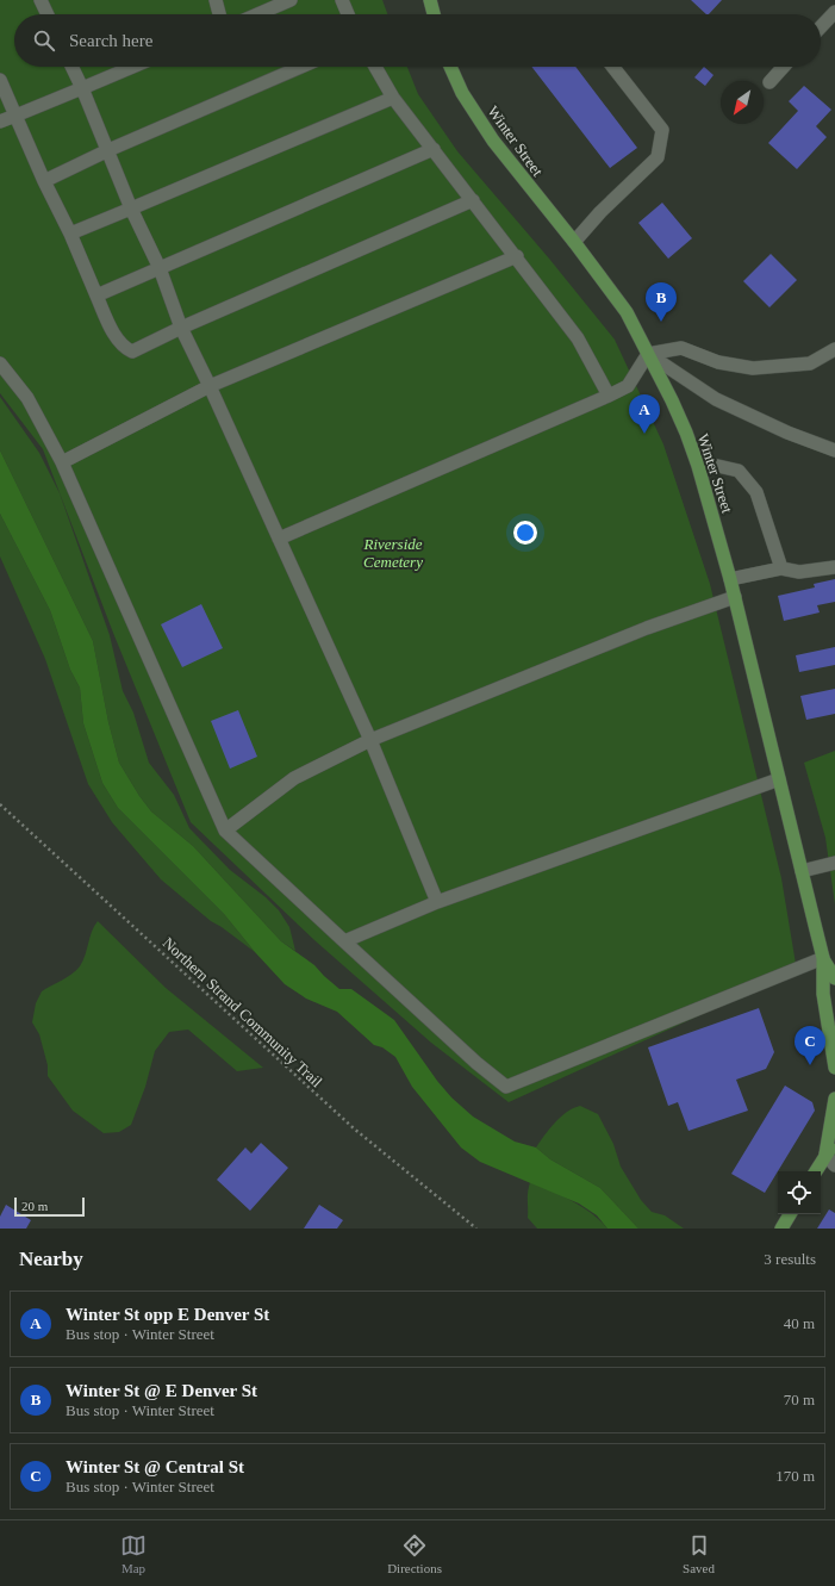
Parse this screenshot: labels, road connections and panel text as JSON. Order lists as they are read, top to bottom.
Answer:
{
  "streets": {
    "main road": ["Winter Street"],
    "path": ["Northern Strand Community Trail"]
  },
  "parks": ["Riverside Cemetery"],
  "scale_bar": "20 m",
  "north": "bottom left",
  "page": {
    "search": "Search here",
    "pins": ["B", "A", "C"],
    "scale": "20 m",
    "heading": ["Nearby", "3 results"],
    "list": [
      {
        "mark": "A",
        "name": "Winter St opp E Denver St",
        "note": "Bus stop · Winter Street",
        "value": "40 m"
      },
      {
        "mark": "B",
        "name": "Winter St @ E Denver St",
        "note": "Bus stop · Winter Street",
        "value": "70 m"
      },
      {
        "mark": "C",
        "name": "Winter St @ Central St",
        "note": "Bus stop · Winter Street",
        "value": "170 m"
      }
    ],
    "nav": ["Map", "Directions", "Saved"]
  }
}
